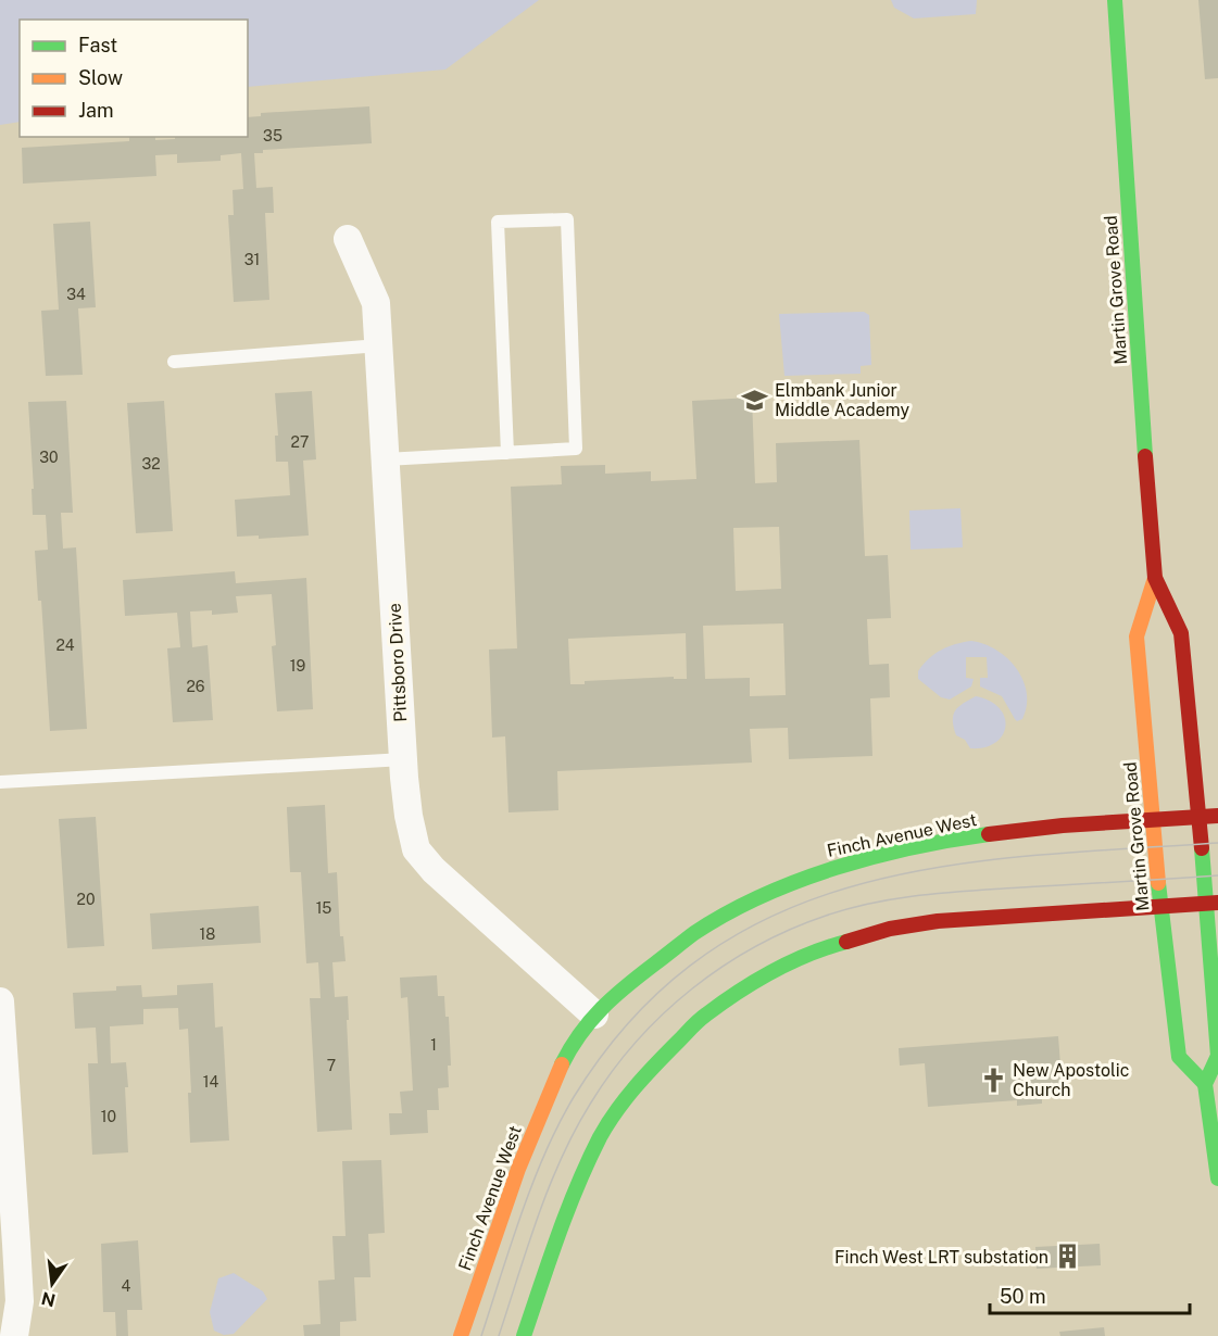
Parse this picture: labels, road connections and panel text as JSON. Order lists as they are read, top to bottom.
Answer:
{
  "streets": {
    "main road": ["Martin Grove Road", "Finch Avenue West"],
    "street": ["Pittsboro Drive"]
  },
  "crossings": [
    ["Martin Grove Road", "Finch Avenue West"],
    ["Pittsboro Drive", "Finch Avenue West"]
  ],
  "places": {
    "school or university": ["Elmbank Junior Middle Academy"],
    "church": ["New Apostolic Church"],
    "building": ["Finch West LRT substation"]
  },
  "house_numbers": [
    "35",
    "31",
    "34",
    "27",
    "30",
    "32",
    "24",
    "19",
    "26",
    "20",
    "15",
    "18",
    "1",
    "7",
    "14",
    "10",
    "4"
  ],
  "legend": ["Fast", "Slow", "Jam"],
  "scale_bar": "50 m",
  "north": "bottom"
}
